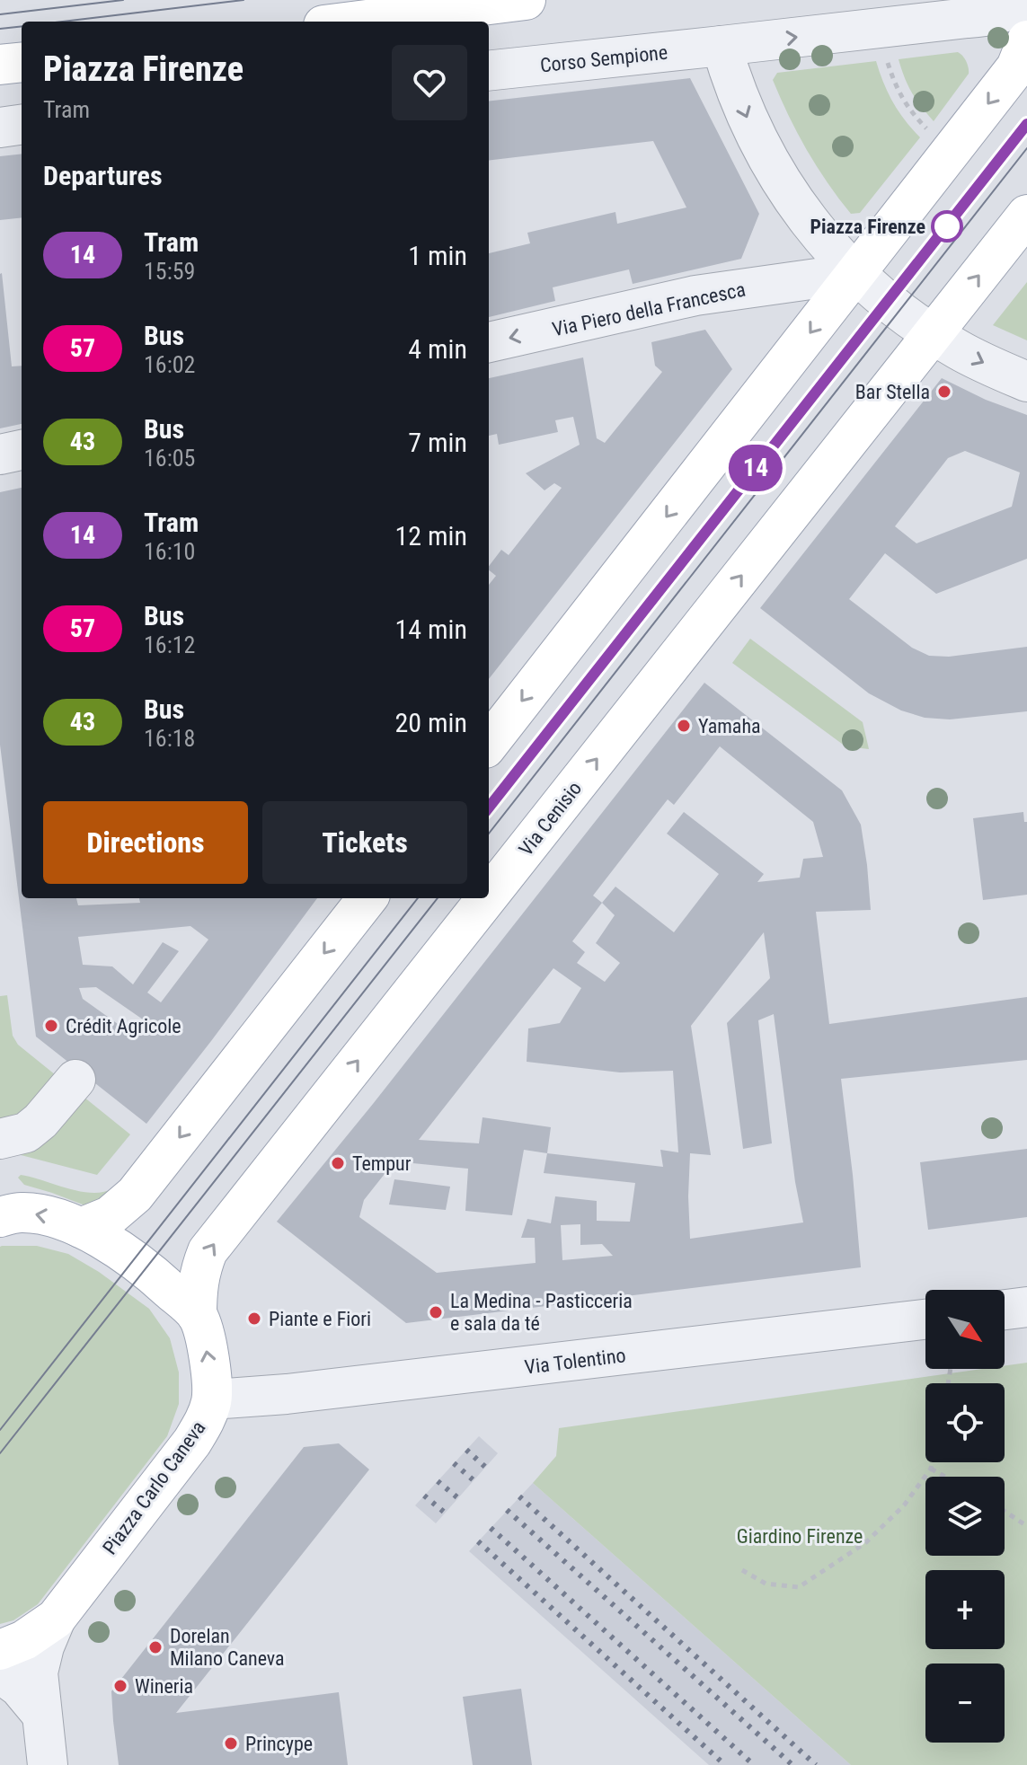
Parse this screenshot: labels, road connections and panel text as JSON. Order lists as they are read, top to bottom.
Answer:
{
  "streets": {
    "main road": ["Via Cenisio", "Piazza Carlo Caneva"],
    "street": ["Corso Sempione", "Via Piero della Francesca", "Via Tolentino"]
  },
  "crossings": [
    ["Via Cenisio", "Piazza Carlo Caneva"],
    ["Via Tolentino", "Piazza Carlo Caneva"]
  ],
  "one_way": ["Via Piero della Francesca"],
  "parks": ["Giardino Firenze"],
  "places": [
    "Piazza Firenze",
    "Bar Stella",
    "Yamaha",
    "Crédit Agricole",
    "Tempur",
    "La Medina - Pasticceria e sala da té",
    "Piante e Fiori",
    "Dorelan Milano Caneva",
    "Wineria",
    "Princype"
  ],
  "lines": ["tram line 14"],
  "north": "bottom right",
  "page": {
    "on_map": "14",
    "heading": [
      ["Piazza Firenze", "Tram"],
      "Departures"
    ],
    "list": [
      {
        "mark": "14",
        "name": "Tram",
        "note": "15:59",
        "value": "1 min"
      },
      {
        "mark": "57",
        "name": "Bus",
        "note": "16:02",
        "value": "4 min"
      },
      {
        "mark": "43",
        "name": "Bus",
        "note": "16:05",
        "value": "7 min"
      },
      {
        "mark": "14",
        "name": "Tram",
        "note": "16:10",
        "value": "12 min"
      },
      {
        "mark": "57",
        "name": "Bus",
        "note": "16:12",
        "value": "14 min"
      },
      {
        "mark": "43",
        "name": "Bus",
        "note": "16:18",
        "value": "20 min"
      }
    ],
    "buttons": ["Directions", "Tickets"],
    "map_buttons": ["+", "−"]
  }
}
